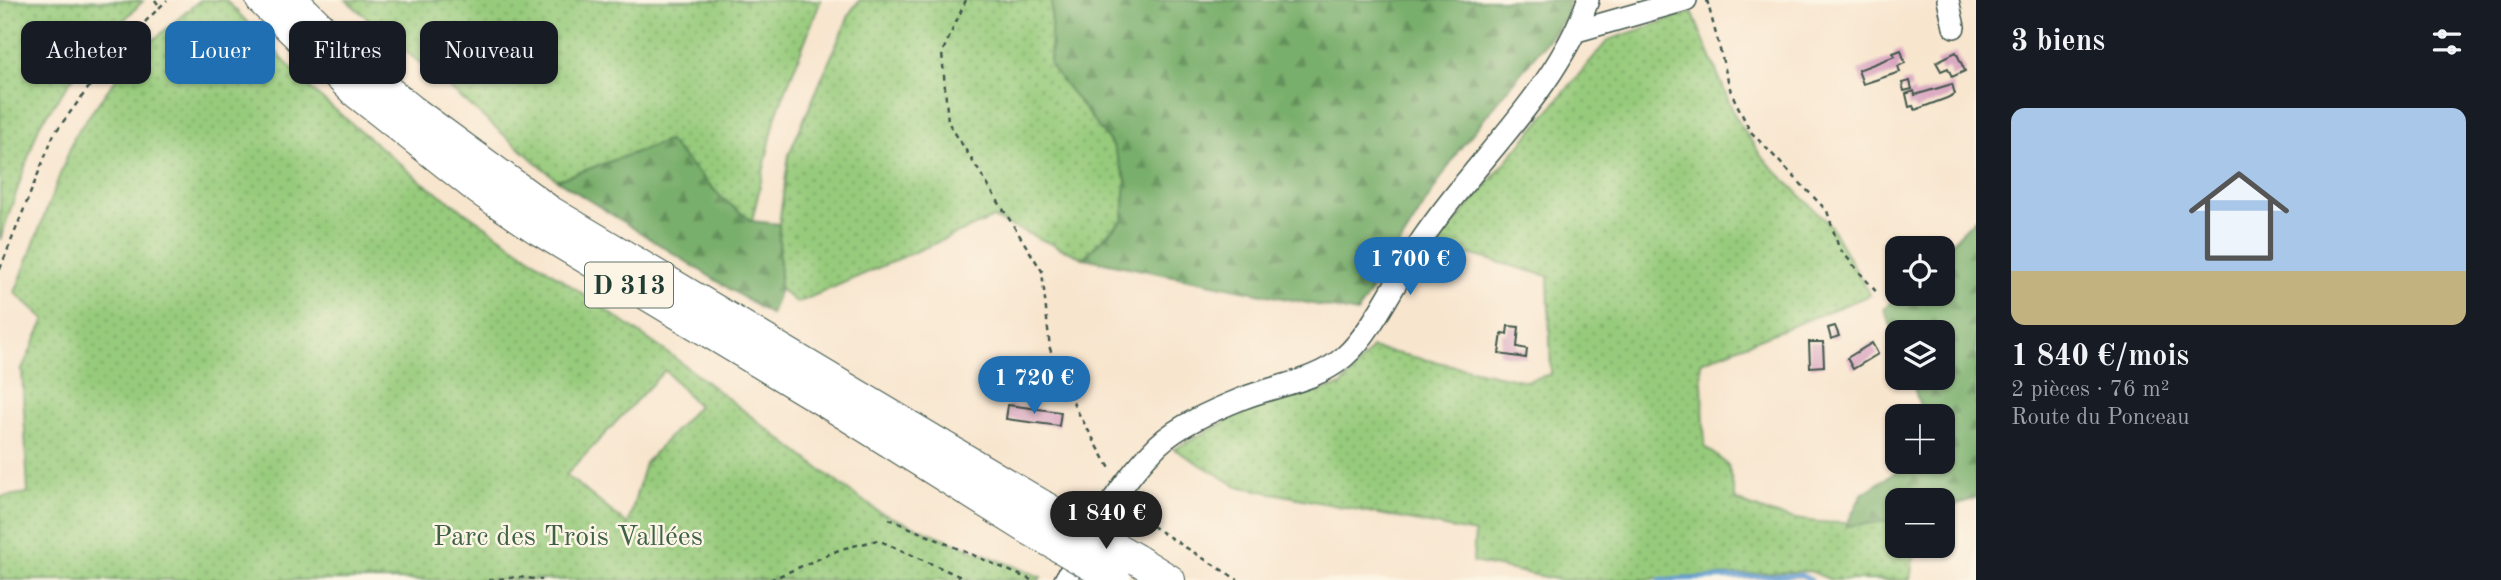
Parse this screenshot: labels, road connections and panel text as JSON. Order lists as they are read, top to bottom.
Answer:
{
  "streets": {
    "highway": ["D 313"]
  },
  "parks": ["Parc des Trois Vallées"],
  "page": {
    "heading": "3 biens",
    "chip": [
      "Acheter",
      "Louer",
      "Filtres",
      "Nouveau"
    ],
    "list": [
      {
        "name": "1 840 €/mois",
        "note": "2 pièces · 76 m² · Route du Ponceau"
      }
    ],
    "map_buttons": ["+", "−"],
    "price": ["1 700 €", "1 720 €", "1 840 €"]
  }
}
